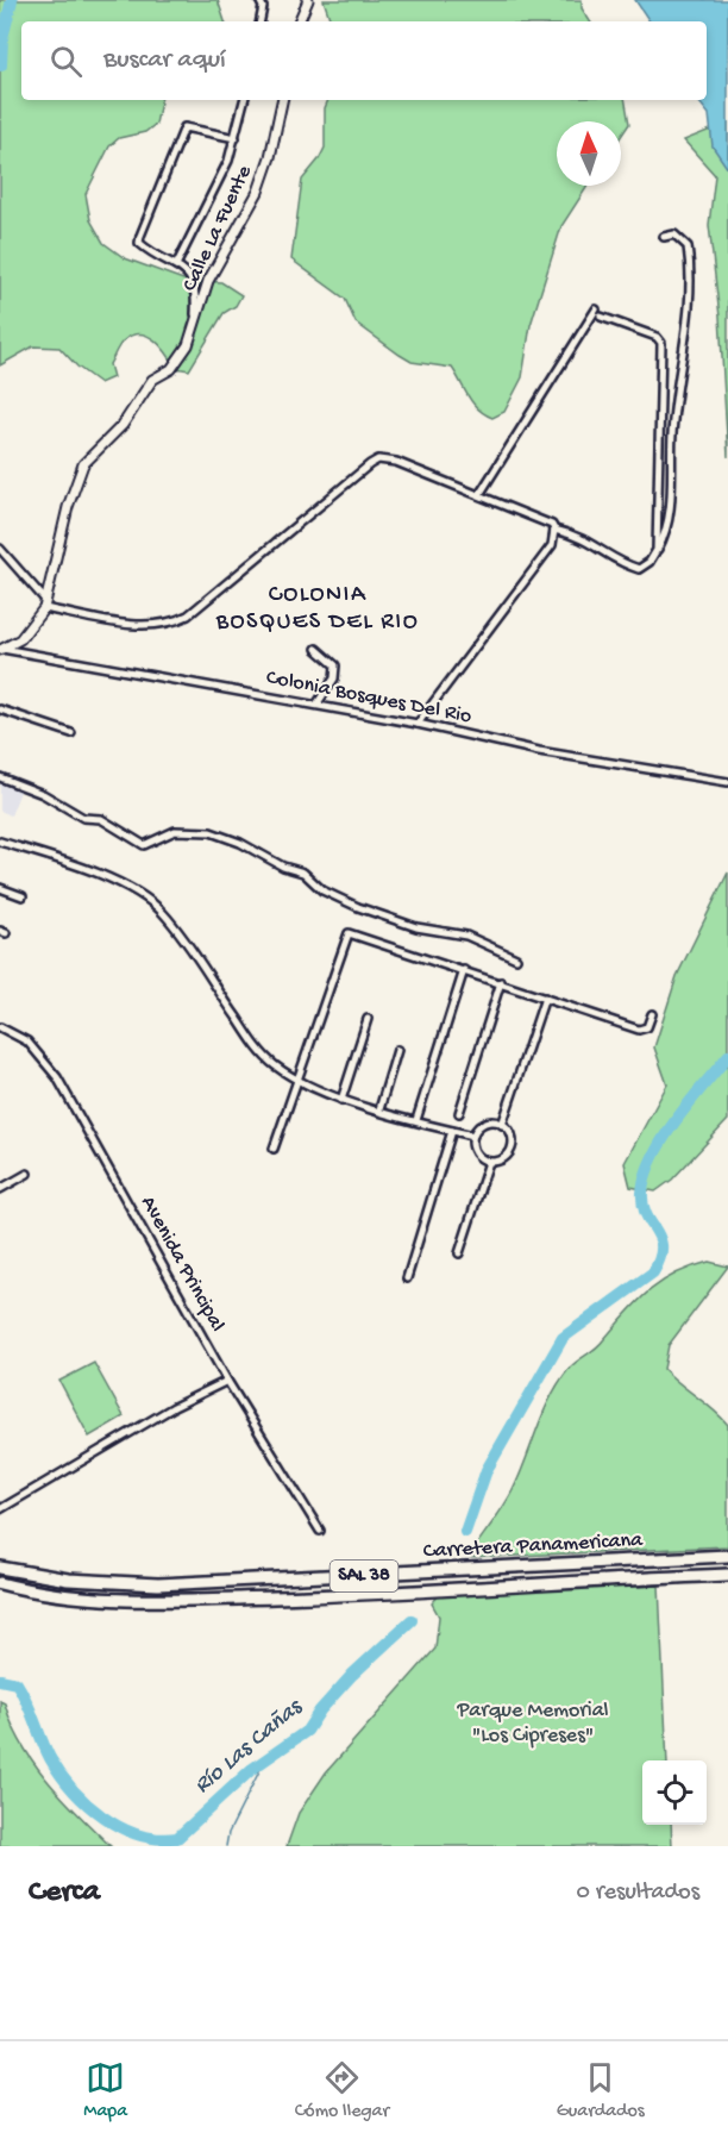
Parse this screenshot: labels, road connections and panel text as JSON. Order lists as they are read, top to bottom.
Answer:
{
  "streets": {
    "highway": ["Carretera Panamericana", "SAL 38"],
    "street": ["Calle La Fuente", "Colonia Bosques Del Rio", "Avenida Principal"]
  },
  "crossings": [
    ["Calle La Fuente", "Colonia Bosques Del Rio"]
  ],
  "districts": ["COLONIA BOSQUES DEL RIO"],
  "water": ["Río Las Cañas"],
  "parks": ["Parque Memorial \"Los Cipreses\""],
  "north": "top",
  "page": {
    "search": "Buscar aquí",
    "heading": ["Cerca", "0 resultados"],
    "nav": ["Mapa", "Cómo llegar", "Guardados"]
  }
}
